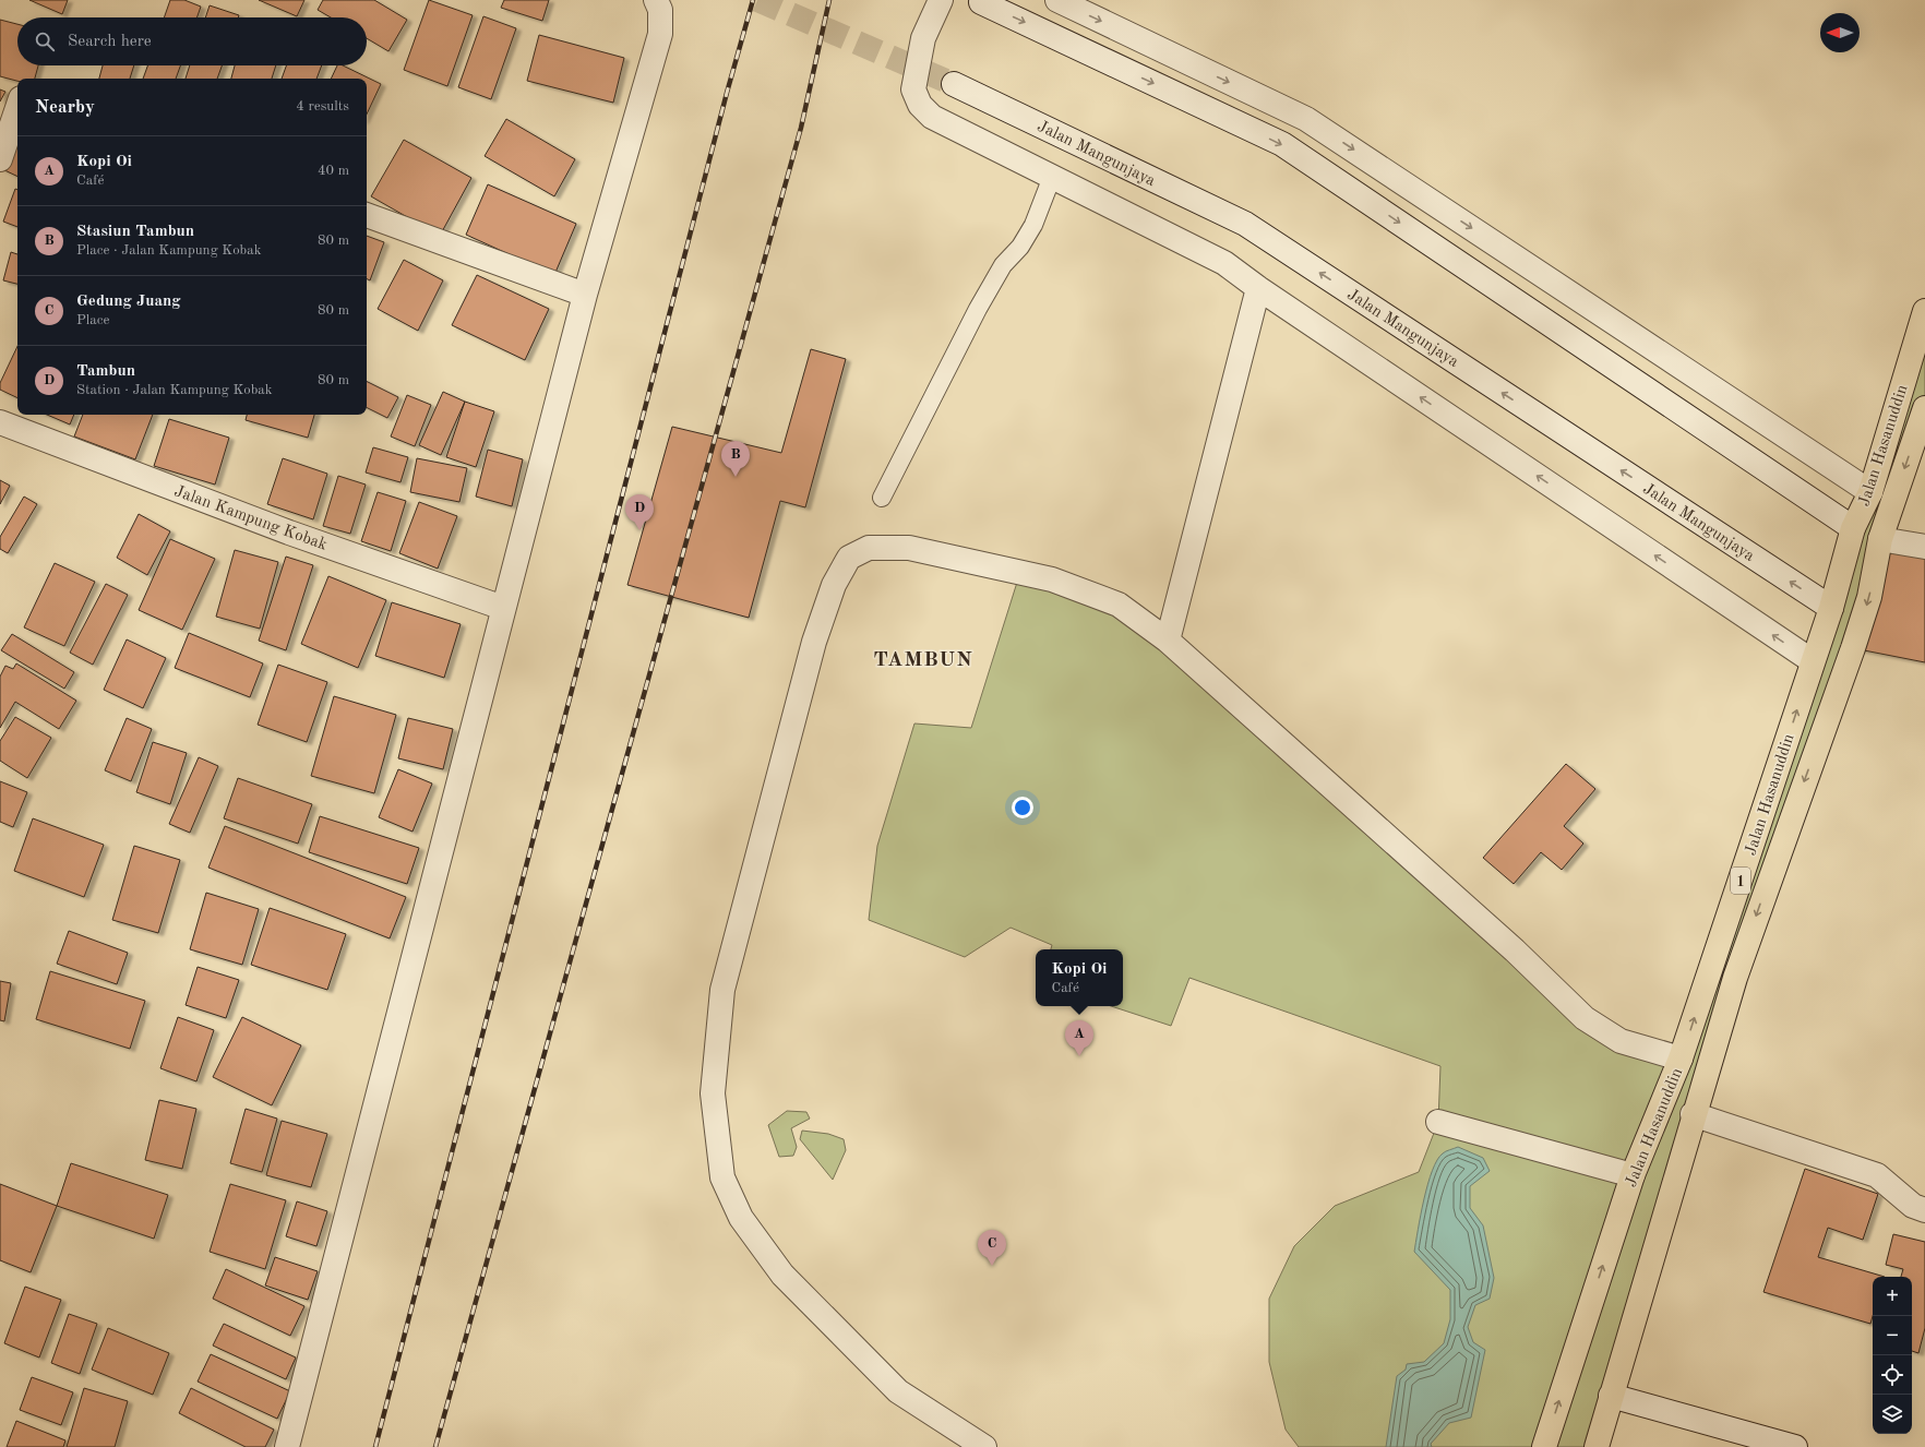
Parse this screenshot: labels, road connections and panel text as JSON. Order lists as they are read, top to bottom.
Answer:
{
  "streets": {
    "highway": ["Jalan Hasanuddin", "1"],
    "street": ["Jalan Mangunjaya", "Jalan Kampung Kobak"]
  },
  "crossings": [
    ["Jalan Mangunjaya", "Jalan Hasanuddin"]
  ],
  "districts": ["TAMBUN"],
  "north": "left",
  "page": {
    "search": "Search here",
    "heading": ["Nearby", "4 results"],
    "list": [
      {
        "mark": "A",
        "name": "Kopi Oi",
        "note": "Café",
        "value": "40 m"
      },
      {
        "mark": "B",
        "name": "Stasiun Tambun",
        "note": "Place · Jalan Kampung Kobak",
        "value": "80 m"
      },
      {
        "mark": "C",
        "name": "Gedung Juang",
        "note": "Place",
        "value": "80 m"
      },
      {
        "mark": "D",
        "name": "Tambun",
        "note": "Station · Jalan Kampung Kobak",
        "value": "80 m"
      }
    ],
    "pins": [
      "B",
      "D",
      "A",
      "C"
    ],
    "popup": ["Kopi Oi", "Café"],
    "map_buttons": ["+", "−"]
  }
}
